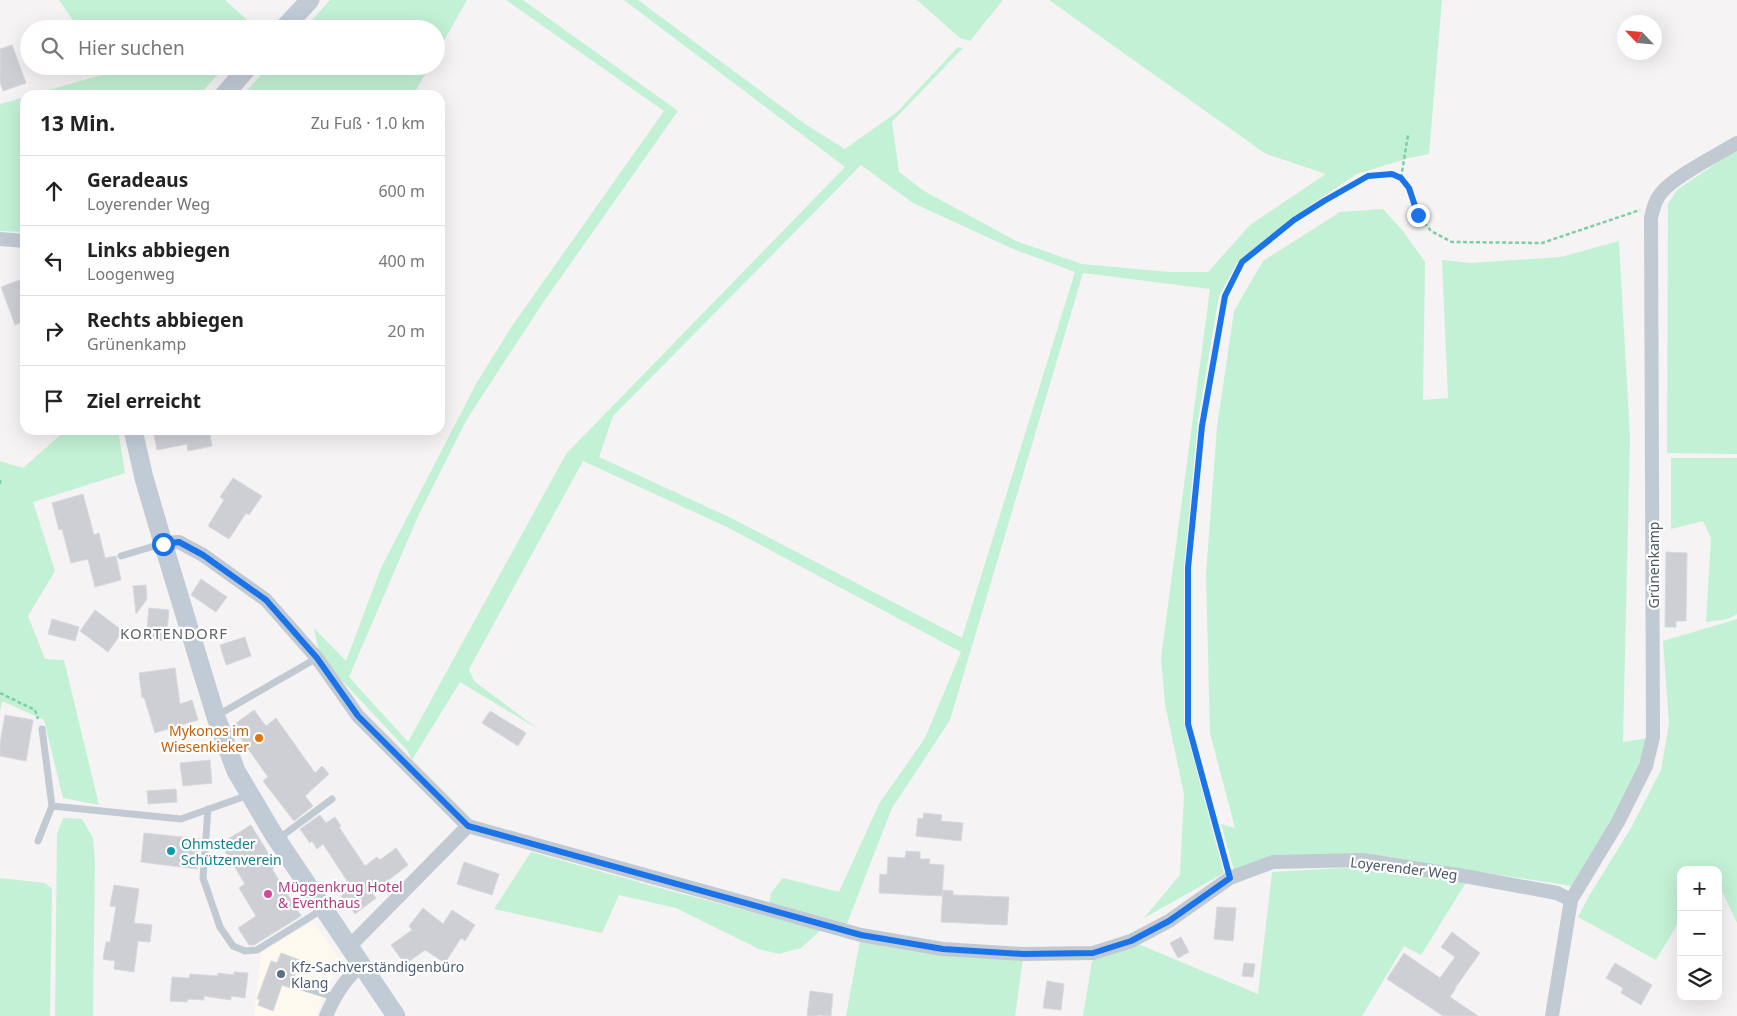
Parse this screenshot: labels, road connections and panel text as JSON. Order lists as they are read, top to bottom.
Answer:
{
  "streets": {
    "street": ["Grünenkamp", "Loyerender Weg"]
  },
  "crossings": [
    ["Grünenkamp", "Loyerender Weg"]
  ],
  "districts": ["KORTENDORF"],
  "places": [
    "Mykonos im Wiesenkieker",
    "Ohmsteder Schützenverein",
    "Müggenkrug Hotel & Eventhaus",
    "Kfz-Sachverständigenbüro Klang"
  ],
  "north": "top left",
  "page": {
    "search": "Hier suchen",
    "heading": ["13 Min.", "Zu Fuß · 1.0 km"],
    "list": [
      ["Geradeaus", "Loyerender Weg", "600 m"],
      ["Links abbiegen", "Loogenweg", "400 m"],
      ["Rechts abbiegen", "Grünenkamp", "20 m"],
      "Ziel erreicht"
    ],
    "map_buttons": ["+", "−"]
  }
}
